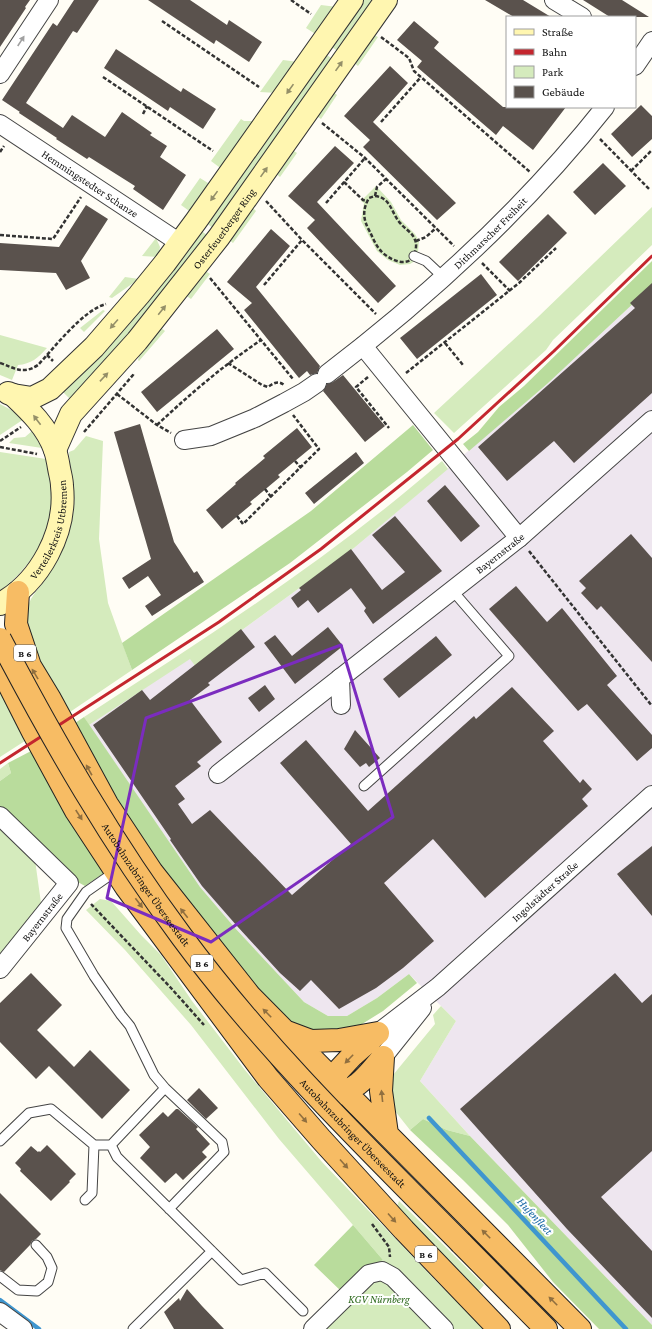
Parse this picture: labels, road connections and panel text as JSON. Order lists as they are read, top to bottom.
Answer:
{
  "streets": {
    "highway": ["B 6", "Autobahnzubringer Überseestadt"],
    "main road": ["Osterfeuerberger Ring", "Verteilerkreis Utbremen"],
    "street": [
      "Hemmingstedter Schanze",
      "Dithmarscher Freiheit",
      "Bayernstraße",
      "Ingolstädter Straße"
    ]
  },
  "crossings": [
    ["Osterfeuerberger Ring", "Verteilerkreis Utbremen"],
    ["Verteilerkreis Utbremen", "B 6"],
    ["B 6", "Ingolstädter Straße"]
  ],
  "water": ["Hufenfleet"],
  "parks": ["KGV Nürnberg"],
  "legend": [
    "Straße",
    "Bahn",
    "Park",
    "Gebäude"
  ]
}
